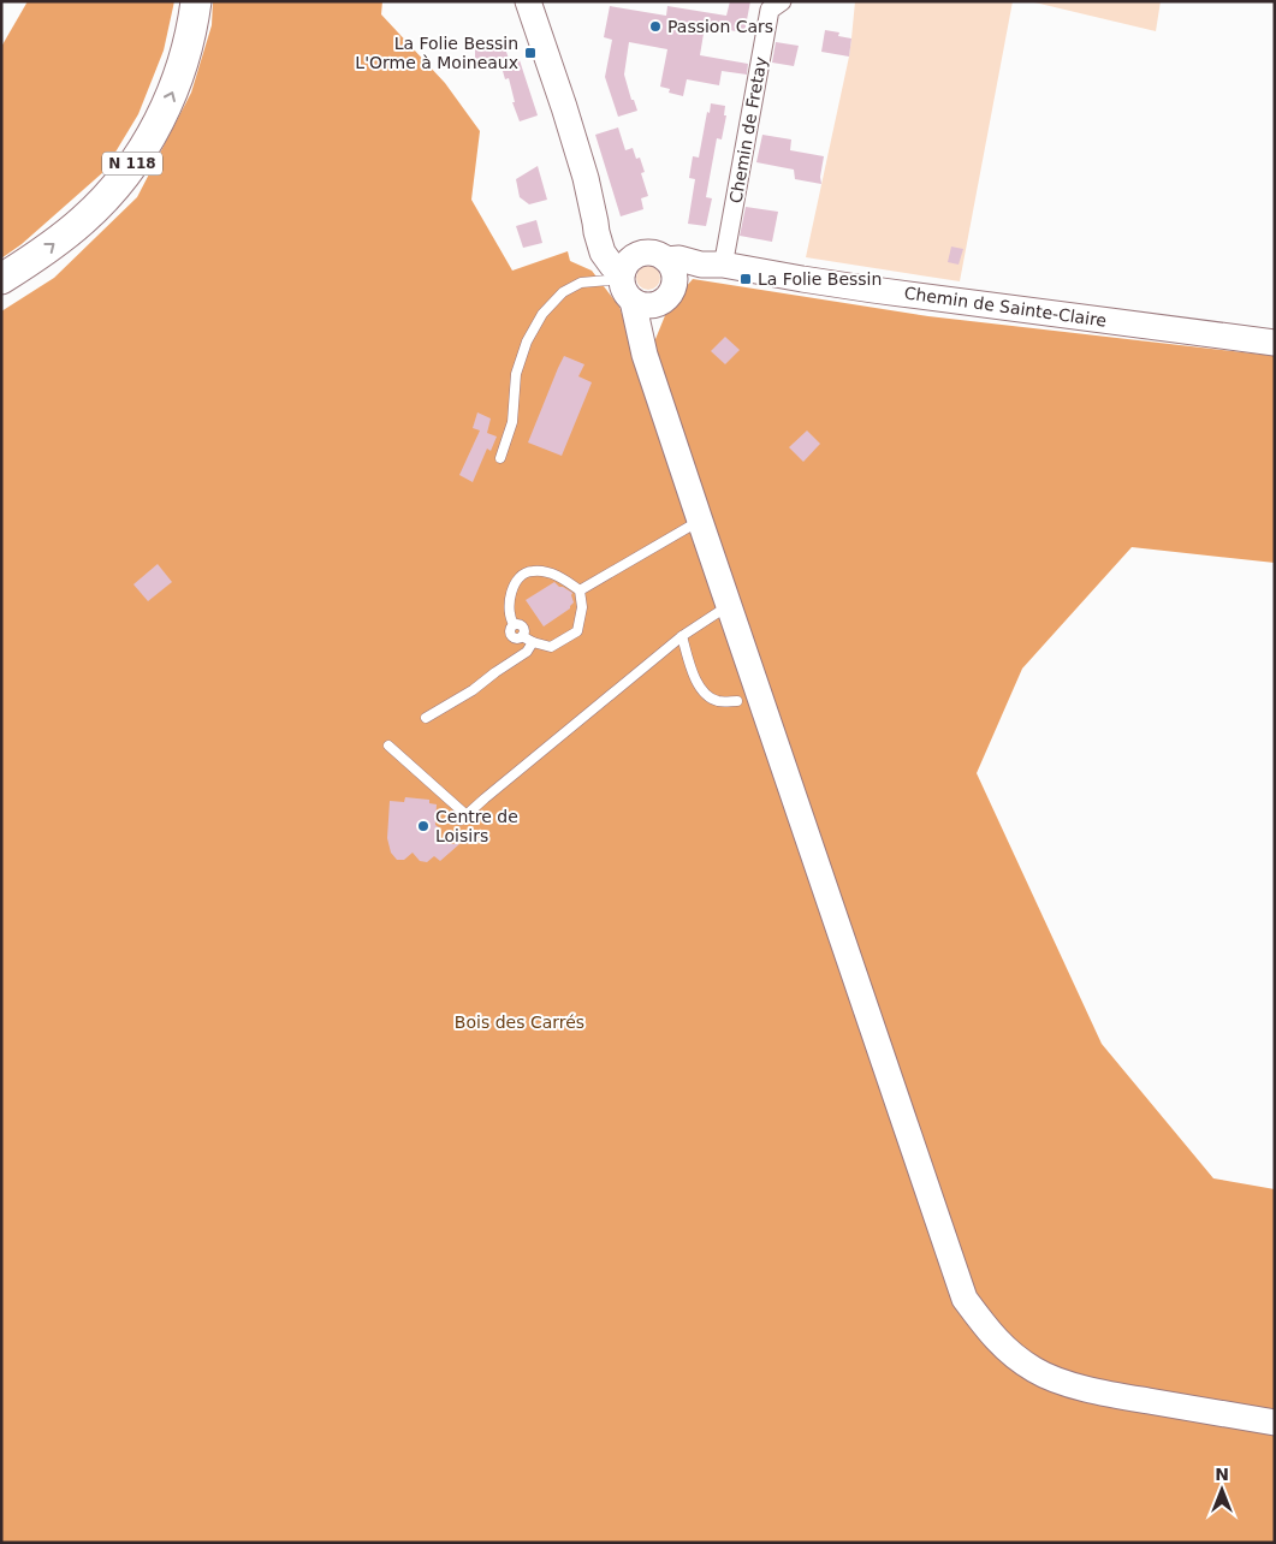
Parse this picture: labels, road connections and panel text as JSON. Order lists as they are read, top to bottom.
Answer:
{
  "streets": {
    "highway": ["N 118"],
    "main road": ["Chemin de Sainte-Claire"],
    "street": ["Chemin de Fretay"]
  },
  "crossings": [
    ["Chemin de Fretay", "Chemin de Sainte-Claire"]
  ],
  "parks": ["Bois des Carrés"],
  "places": {
    "other": ["Passion Cars", "Centre de Loisirs"],
    "transit": ["La Folie Bessin L'Orme à Moineaux", "La Folie Bessin"]
  },
  "north": "top"
}
